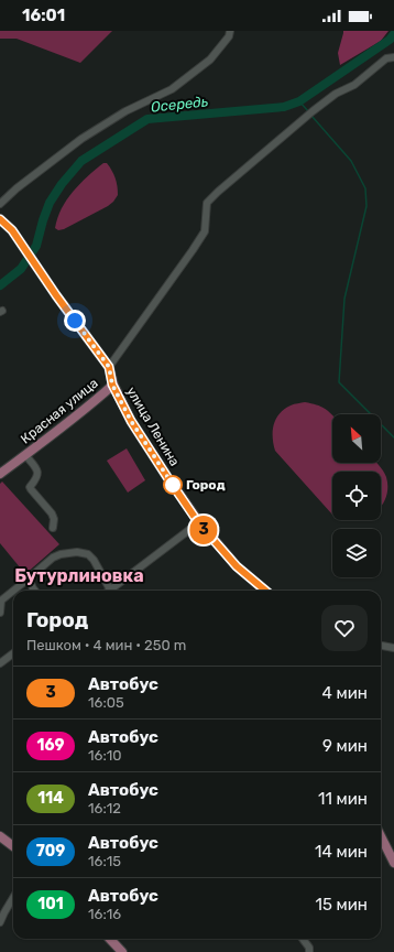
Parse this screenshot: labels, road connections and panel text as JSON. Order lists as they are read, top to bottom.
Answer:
{
  "streets": {
    "main road": ["Красная улица", "улица Ленина"]
  },
  "crossings": [
    ["Красная улица", "улица Ленина"]
  ],
  "districts": ["Бутурлиновка"],
  "water": ["Осередь"],
  "places": ["Город"],
  "lines": ["bus line 3"],
  "north": "top left",
  "page": {
    "status": "16:01",
    "on_map": "3",
    "heading": ["Город", "Пешком · 4 мин · 250 m"],
    "list": [
      {
        "mark": "3",
        "name": "Автобус",
        "note": "16:05",
        "value": "4 мин"
      },
      {
        "mark": "169",
        "name": "Автобус",
        "note": "16:10",
        "value": "9 мин"
      },
      {
        "mark": "114",
        "name": "Автобус",
        "note": "16:12",
        "value": "11 мин"
      },
      {
        "mark": "709",
        "name": "Автобус",
        "note": "16:15",
        "value": "14 мин"
      },
      {
        "mark": "101",
        "name": "Автобус",
        "note": "16:16",
        "value": "15 мин"
      }
    ]
  }
}
